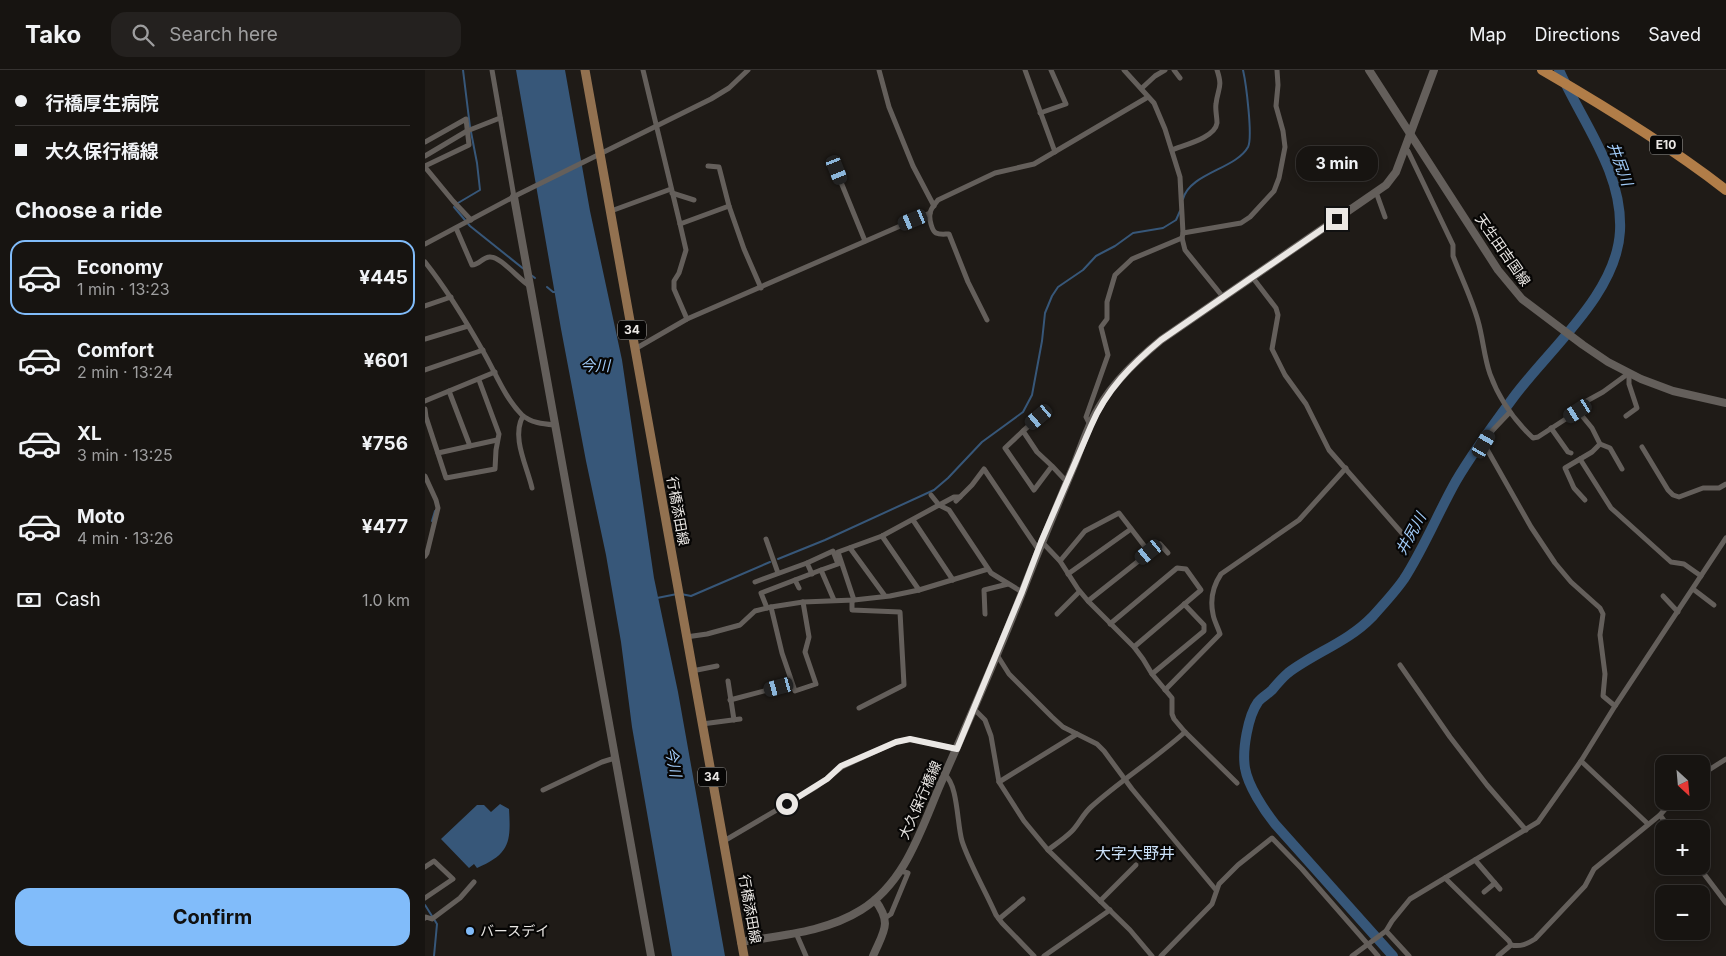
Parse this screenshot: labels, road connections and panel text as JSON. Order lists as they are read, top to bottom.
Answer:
{
  "streets": {
    "highway": ["E10"],
    "main road": [
      "天生田吉国線",
      "34",
      "行橋添田線",
      "大久保行橋線"
    ]
  },
  "crossings": [
    ["天生田吉国線", "大久保行橋線"],
    ["行橋添田線", "大久保行橋線"]
  ],
  "districts": ["大字大野井"],
  "water": ["井尻川", "今川"],
  "places": ["バースデイ"],
  "north": "bottom right",
  "page": {
    "header": "Tako",
    "search": "Search here",
    "nav": ["Map", "Directions", "Saved"],
    "banner": ["行橋厚生病院", "大久保行橋線"],
    "bubble": "3 min",
    "heading": "Choose a ride",
    "list": [
      {
        "name": "Economy",
        "note": "1 min · 13:23",
        "value": "¥445"
      },
      {
        "name": "Comfort",
        "note": "2 min · 13:24",
        "value": "¥601"
      },
      {
        "name": "XL",
        "note": "3 min · 13:25",
        "value": "¥756"
      },
      {
        "name": "Moto",
        "note": "4 min · 13:26",
        "value": "¥477"
      }
    ],
    "pay": ["Cash", "1.0 km"],
    "map_buttons": ["+", "−"],
    "buttons": "Confirm"
  }
}
